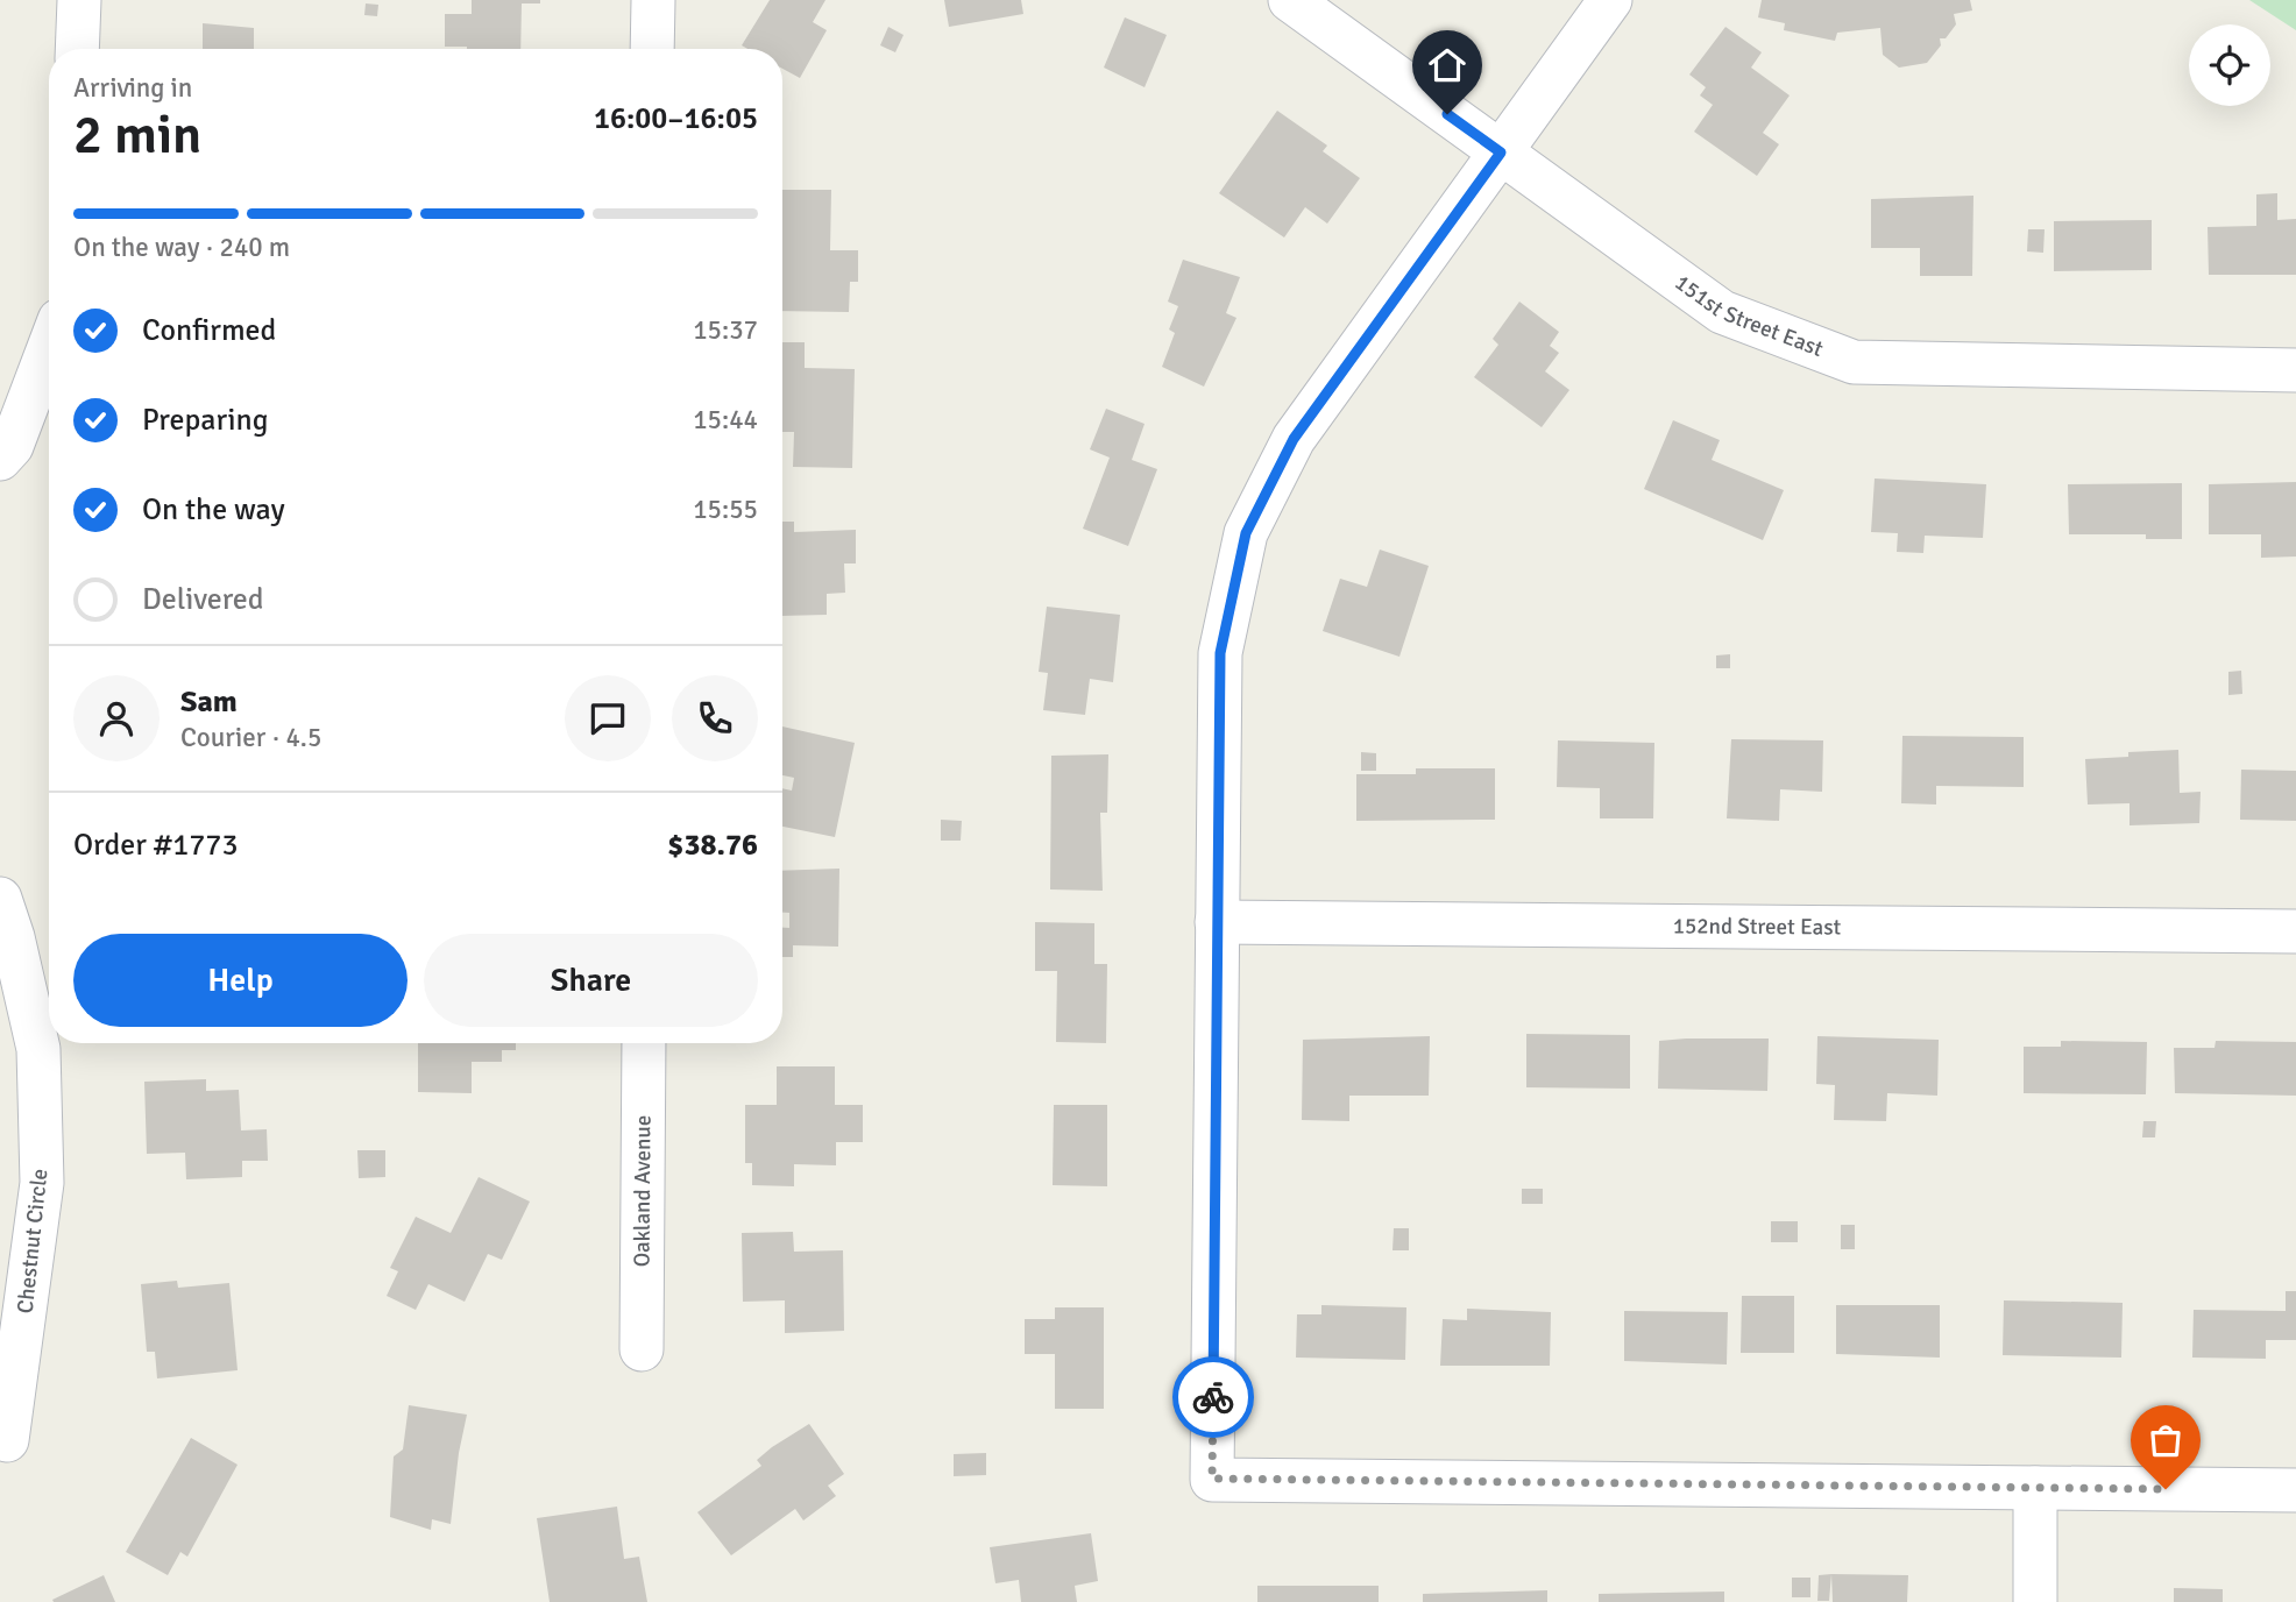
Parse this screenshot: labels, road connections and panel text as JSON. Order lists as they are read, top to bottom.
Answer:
{
  "streets": {
    "street": [
      "151st Street East",
      "152nd Street East",
      "Oakland Avenue",
      "Chestnut Circle"
    ]
  },
  "page": {
    "heading": ["2 min", "Arriving in", "16:00–16:05"],
    "panel": [
      "Sam",
      "Courier · 4.5",
      "Order #1773",
      "$38.76"
    ],
    "bar": "On the way · 240 m",
    "list": [
      ["Confirmed", "15:37"],
      ["Preparing", "15:44"],
      ["On the way", "15:55"],
      "Delivered"
    ],
    "buttons": ["Help", "Share"]
  }
}
